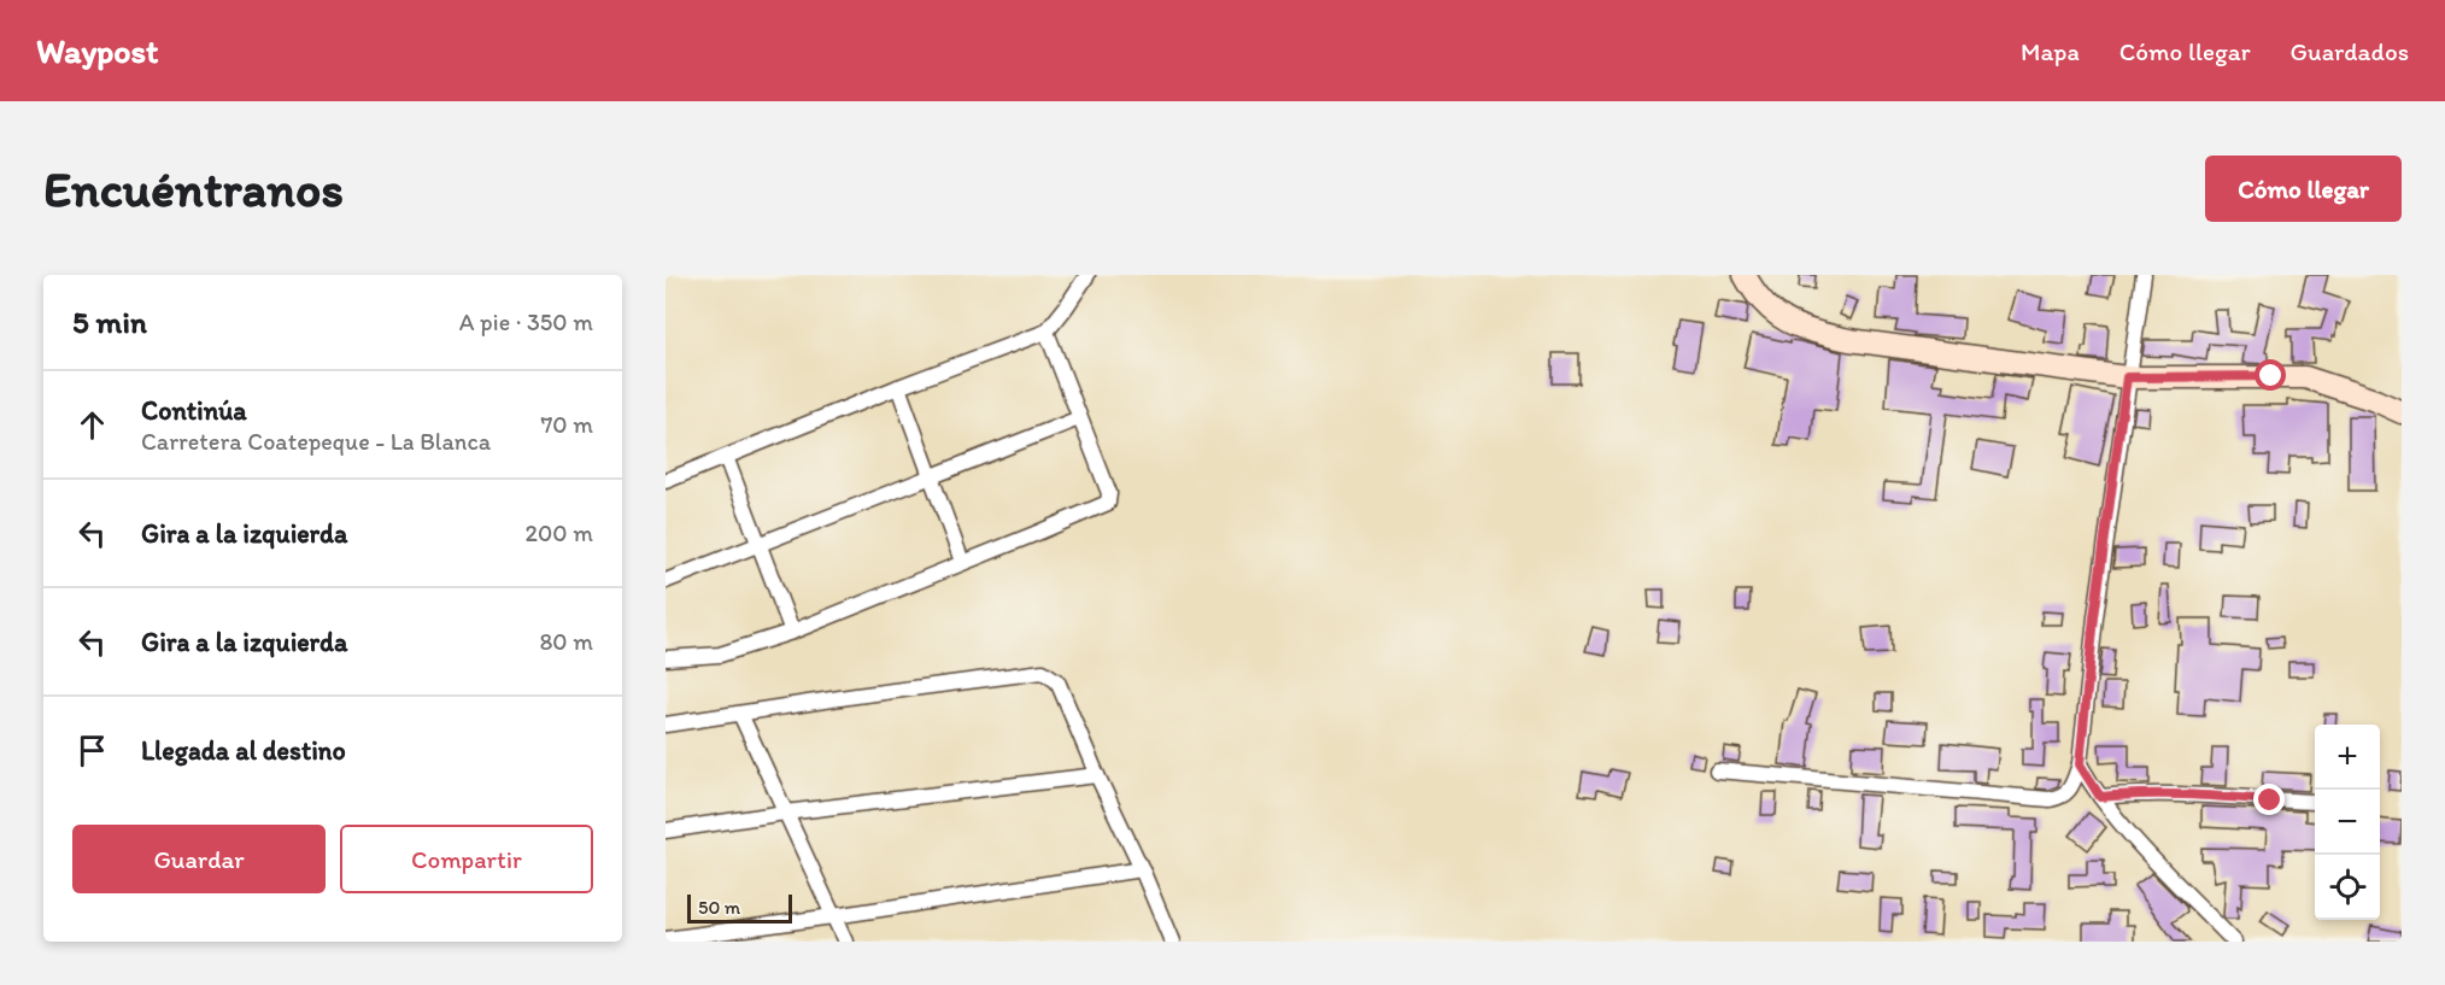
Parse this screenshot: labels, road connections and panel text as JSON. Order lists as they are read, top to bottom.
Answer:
{
  "scale_bar": "50 m",
  "page": {
    "header": "Waypost",
    "nav": ["Mapa", "Cómo llegar", "Guardados"],
    "buttons": [
      "Cómo llegar",
      ["Guardar", "Compartir"]
    ],
    "title": "Encuéntranos",
    "heading": ["5 min", "A pie · 350 m"],
    "list": [
      ["Continúa", "Carretera Coatepeque - La Blanca", "70 m"],
      ["Gira a la izquierda", "200 m"],
      ["Gira a la izquierda", "80 m"],
      "Llegada al destino"
    ],
    "map_buttons": ["+", "−"],
    "scale": "50 m"
  }
}
